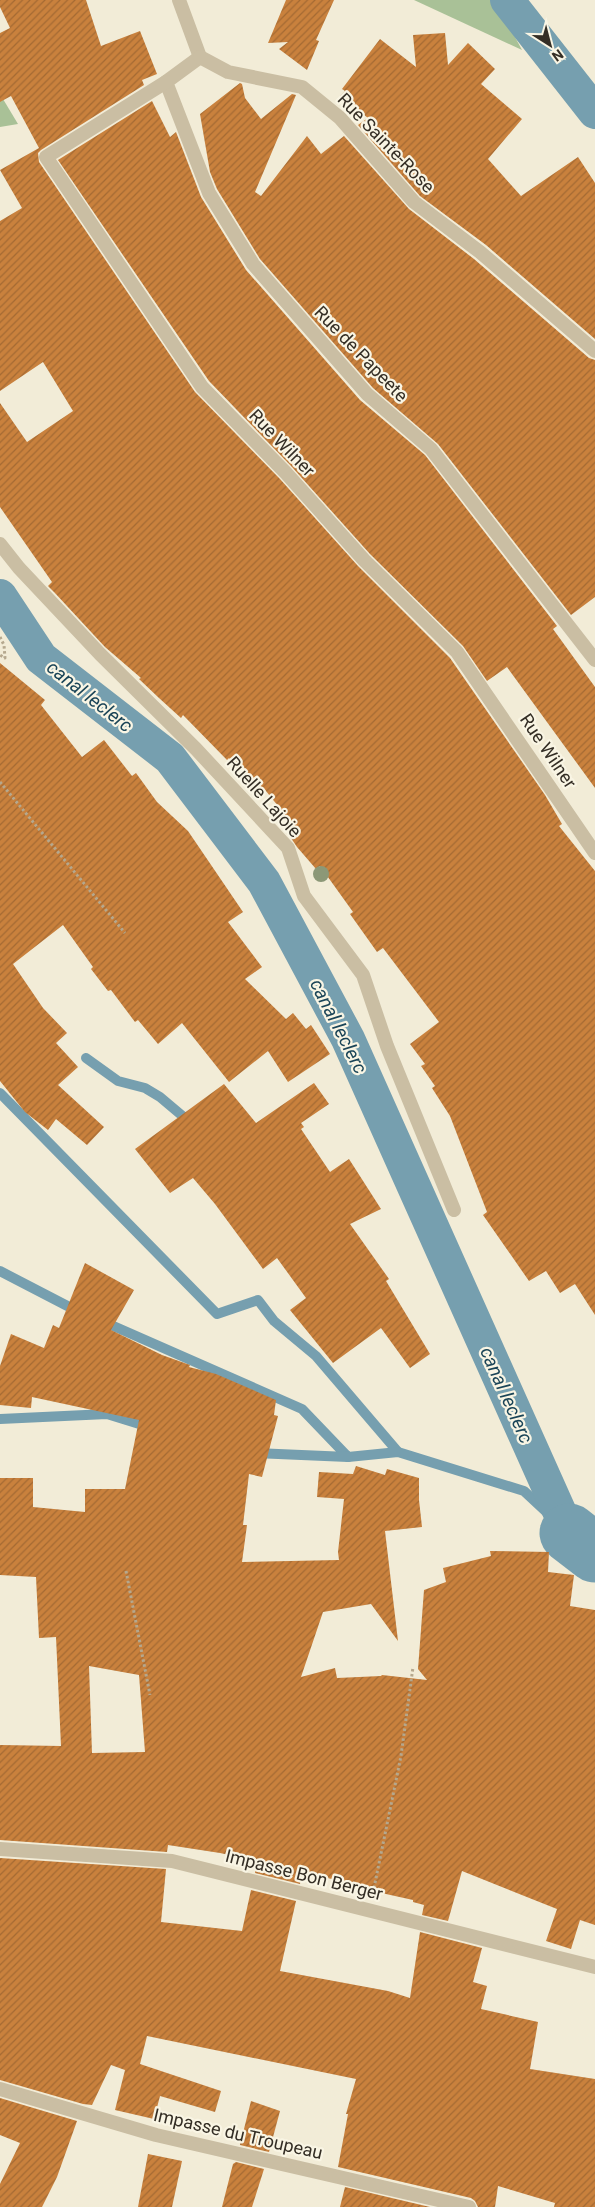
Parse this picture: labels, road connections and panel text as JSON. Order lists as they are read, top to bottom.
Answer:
{
  "streets": {
    "street": [
      "Rue Sainte-Rose",
      "Rue de Papeete",
      "Rue Wilner",
      "Ruelle Lajoie",
      "Impasse Bon Berger",
      "Impasse du Troupeau"
    ]
  },
  "crossings": [
    ["Rue de Papeete", "Rue Wilner"]
  ],
  "water": ["canal leclerc"],
  "north": "bottom right"
}
